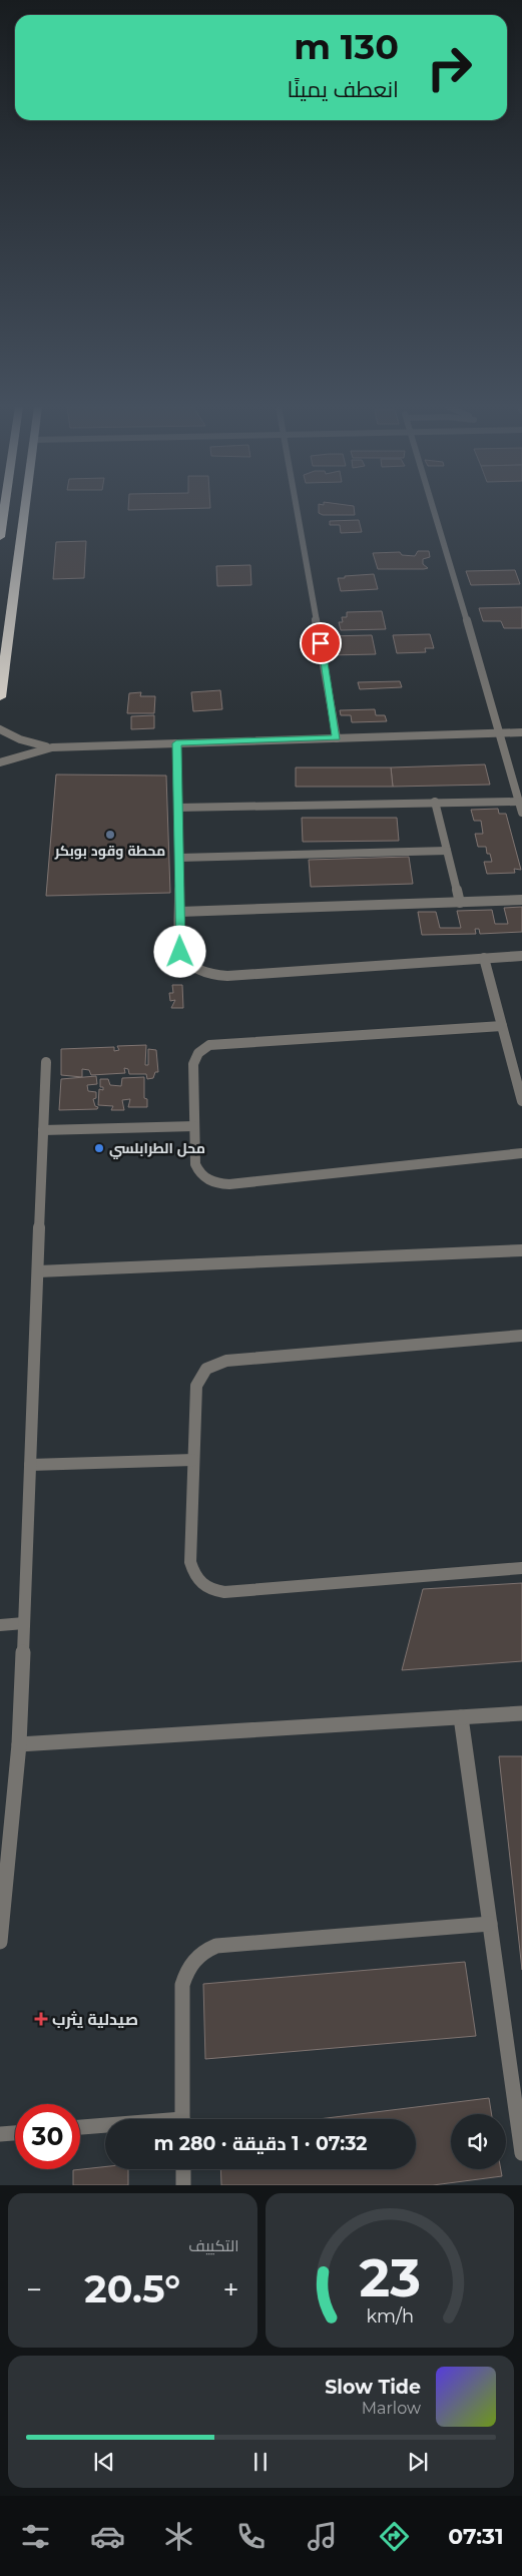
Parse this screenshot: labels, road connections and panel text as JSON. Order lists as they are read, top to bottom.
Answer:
{
  "places": {
    "other": ["محطة وقود بوبكر", "محل الطرابلسي"],
    "health": ["صيدلية يثرب"]
  },
  "page": {
    "turn": ["130 m", "انعطف يمينًا"],
    "limit": "30",
    "trip": "07:32 · 1 دقيقة · 280 m",
    "tile": "التكييف",
    "heat": ["−", "20.5°", "+"],
    "song": ["Slow Tide", "Marlow"],
    "tabs": "07:31",
    "gauge": ["23", "km/h"]
  }
}
